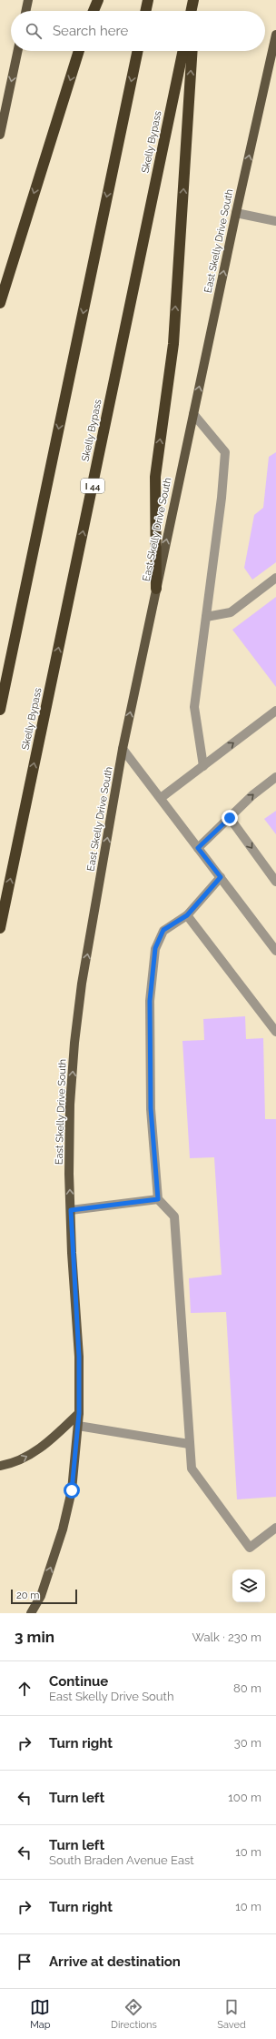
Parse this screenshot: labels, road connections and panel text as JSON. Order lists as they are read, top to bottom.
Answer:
{
  "streets": {
    "highway": ["Skelly Bypass", "I 44"],
    "main road": ["East Skelly Drive South"]
  },
  "one_way": ["East Skelly Drive South"],
  "scale_bar": "20 m",
  "page": {
    "search": "Search here",
    "scale": "20 m",
    "heading": ["3 min", "Walk · 230 m"],
    "list": [
      ["Continue", "East Skelly Drive South", "80 m"],
      ["Turn right", "30 m"],
      ["Turn left", "100 m"],
      ["Turn left", "South Braden Avenue East", "10 m"],
      ["Turn right", "10 m"],
      "Arrive at destination"
    ],
    "nav": ["Map", "Directions", "Saved"]
  }
}
